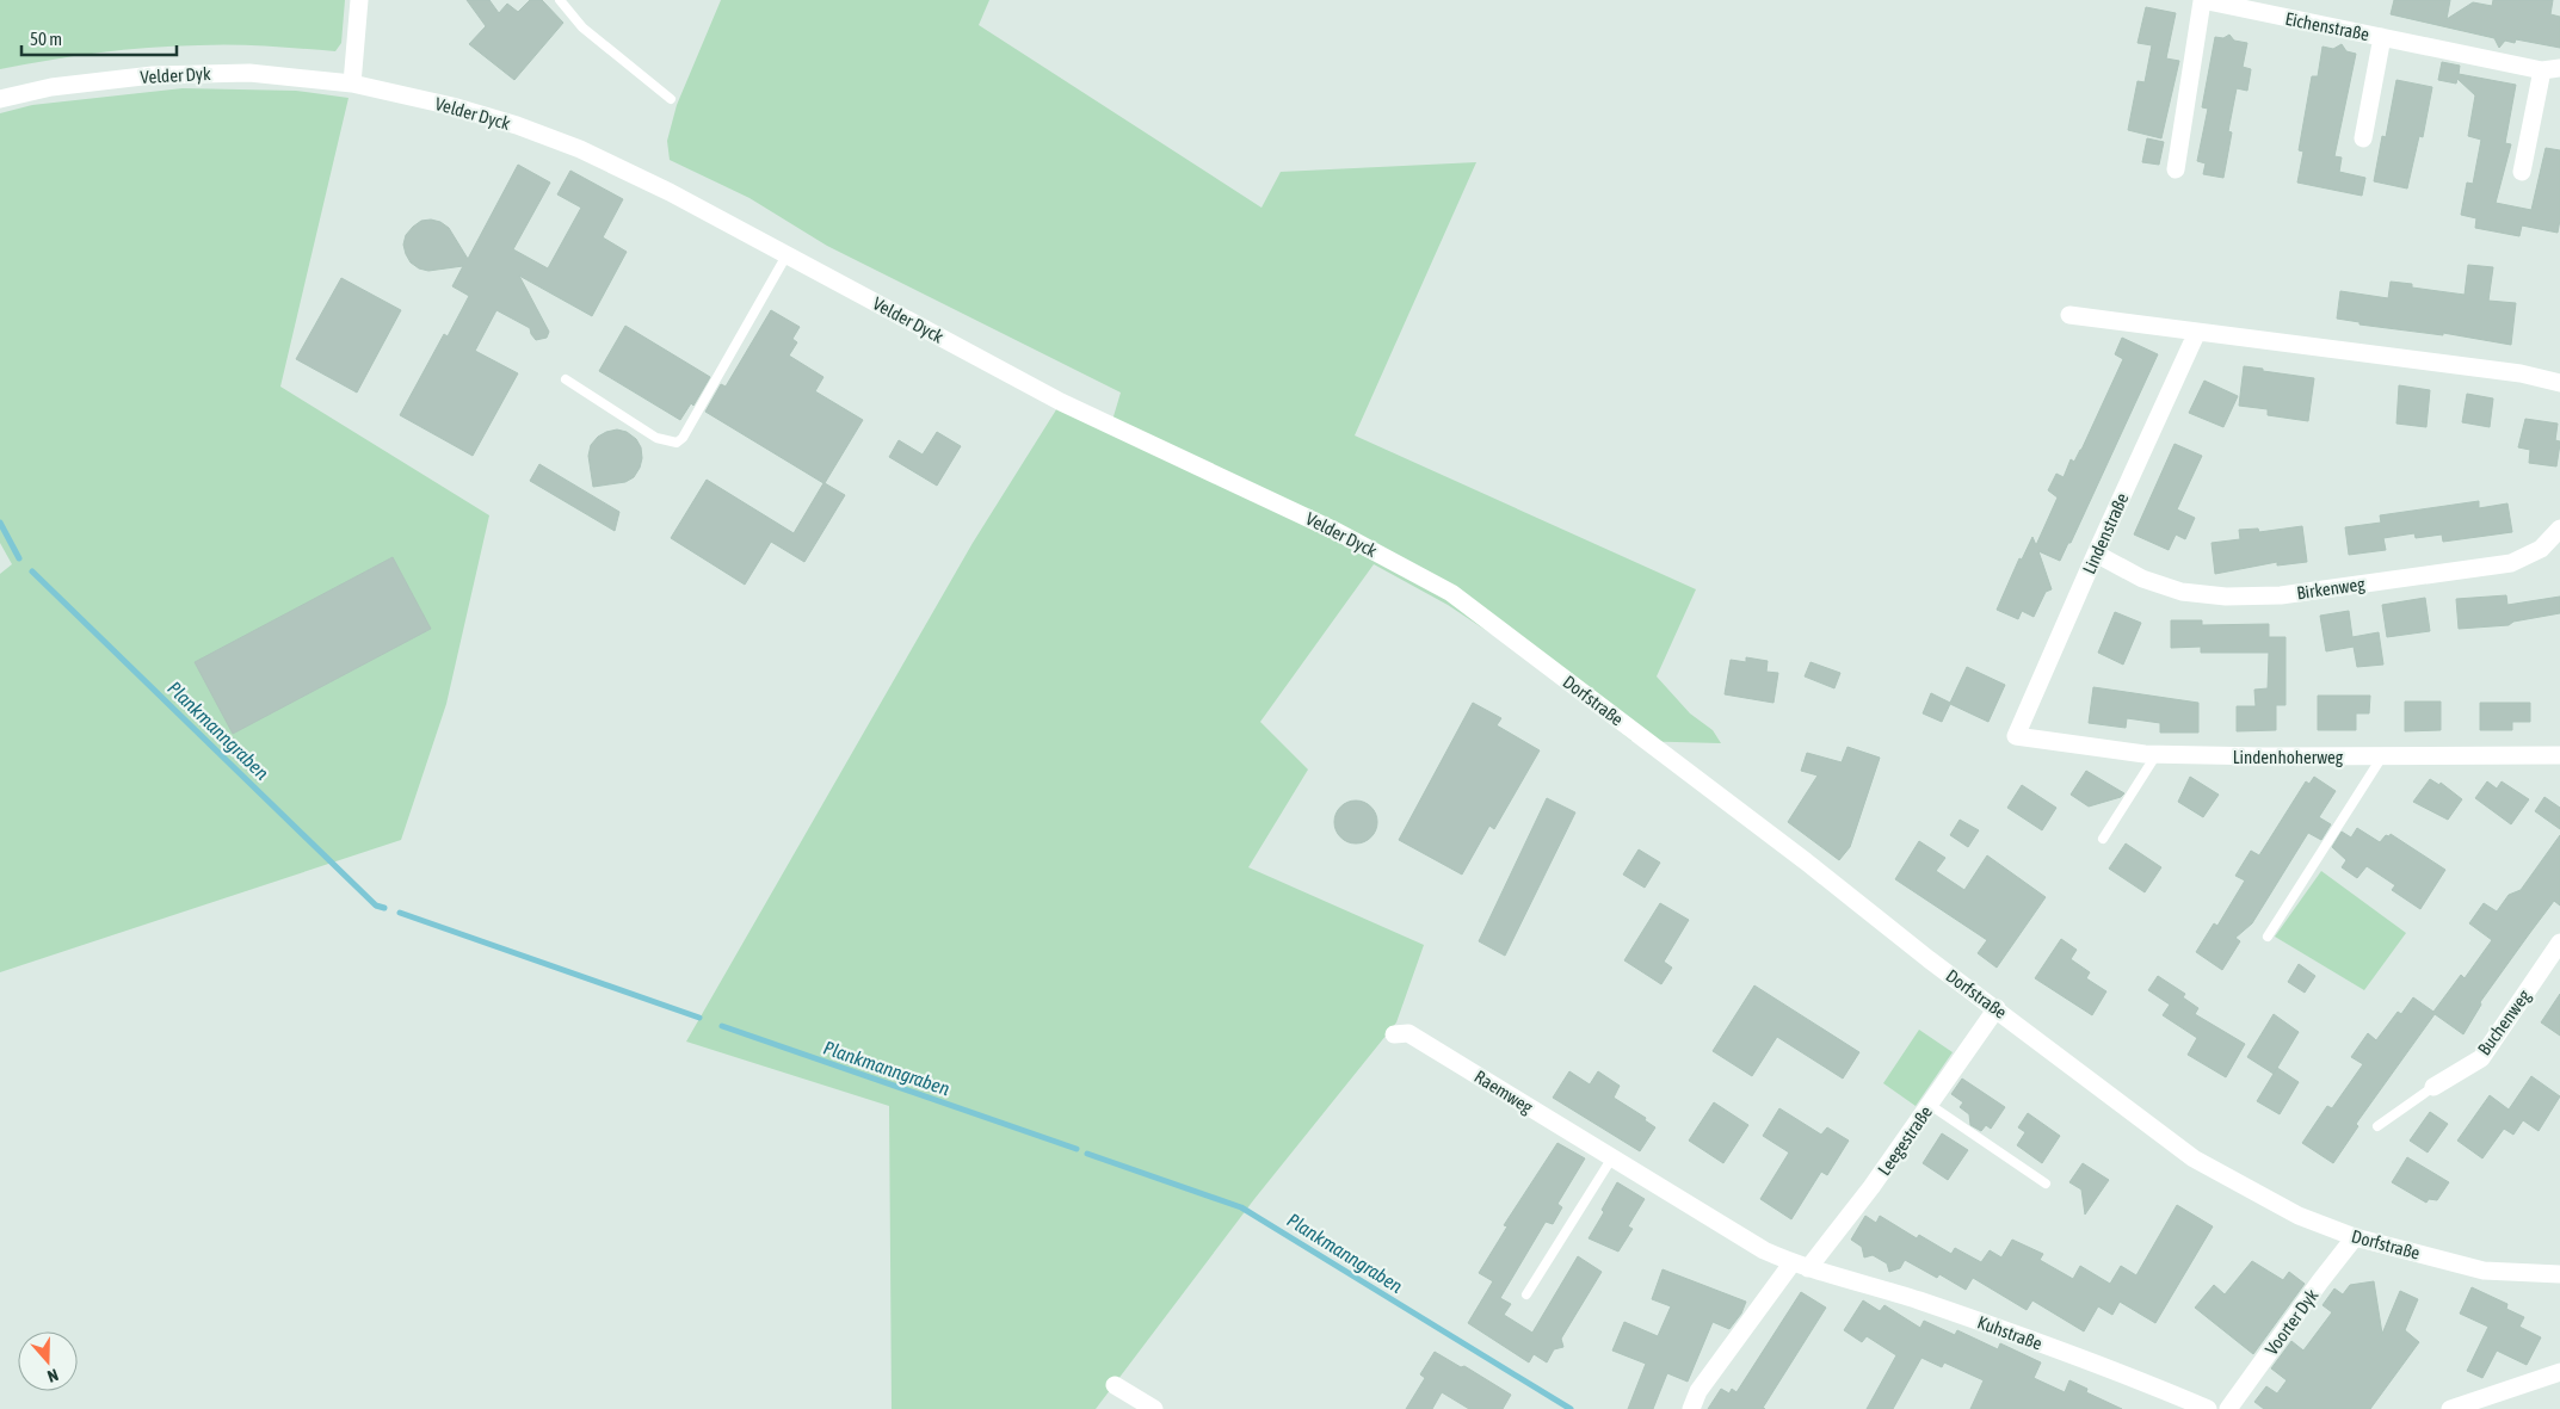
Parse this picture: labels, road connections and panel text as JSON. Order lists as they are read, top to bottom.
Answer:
{
  "streets": {
    "street": [
      "Eichenstraße",
      "Velder Dyk",
      "Velder Dyck",
      "Lindenstraße",
      "Birkenweg",
      "Dorfstraße",
      "Lindenhoherweg",
      "Buchenweg",
      "Raemweg",
      "Leegestraße",
      "Voorter Dyk",
      "Kuhstraße"
    ]
  },
  "crossings": [
    ["Velder Dyk", "Velder Dyck"],
    ["Velder Dyck", "Dorfstraße"],
    ["Lindenstraße", "Birkenweg"],
    ["Lindenstraße", "Lindenhoherweg"],
    ["Dorfstraße", "Leegestraße"],
    ["Dorfstraße", "Voorter Dyk"],
    ["Raemweg", "Leegestraße"],
    ["Raemweg", "Kuhstraße"],
    ["Leegestraße", "Kuhstraße"]
  ],
  "water": ["Plankmanngraben"],
  "scale_bar": "50 m",
  "north": "bottom"
}
